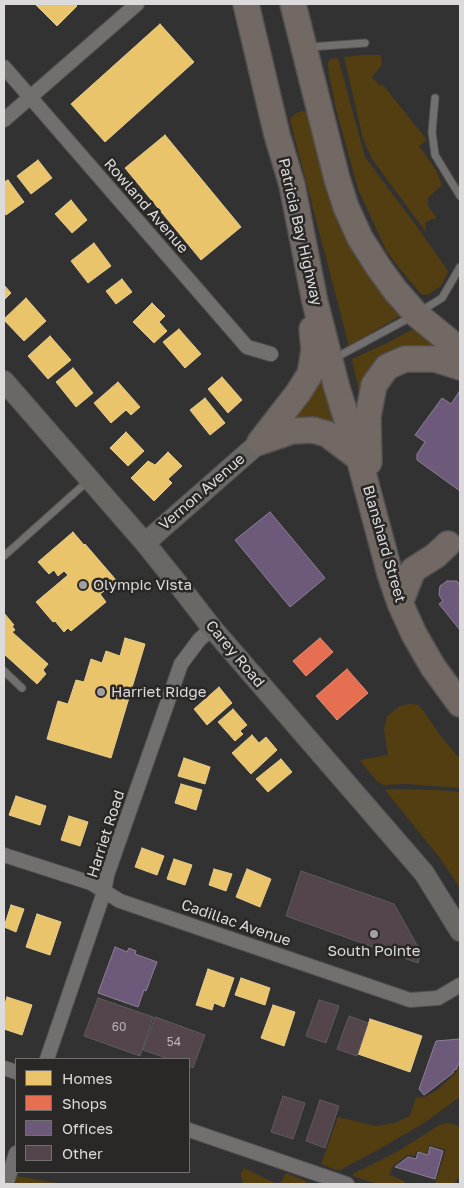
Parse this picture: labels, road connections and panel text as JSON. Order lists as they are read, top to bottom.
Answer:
{
  "streets": {
    "highway": ["Patricia Bay Highway", "Blanshard Street"],
    "street": [
      "Rowland Avenue",
      "Vernon Avenue",
      "Carey Road",
      "Harriet Road",
      "Cadillac Avenue"
    ]
  },
  "crossings": [
    ["Patricia Bay Highway", "Blanshard Street"],
    ["Vernon Avenue", "Carey Road"],
    ["Carey Road", "Harriet Road"],
    ["Harriet Road", "Cadillac Avenue"]
  ],
  "places": ["Olympic Vista", "Harriet Ridge", "South Pointe"],
  "house_numbers": ["60", "54"],
  "legend": [
    "Homes",
    "Shops",
    "Offices",
    "Other"
  ]
}
